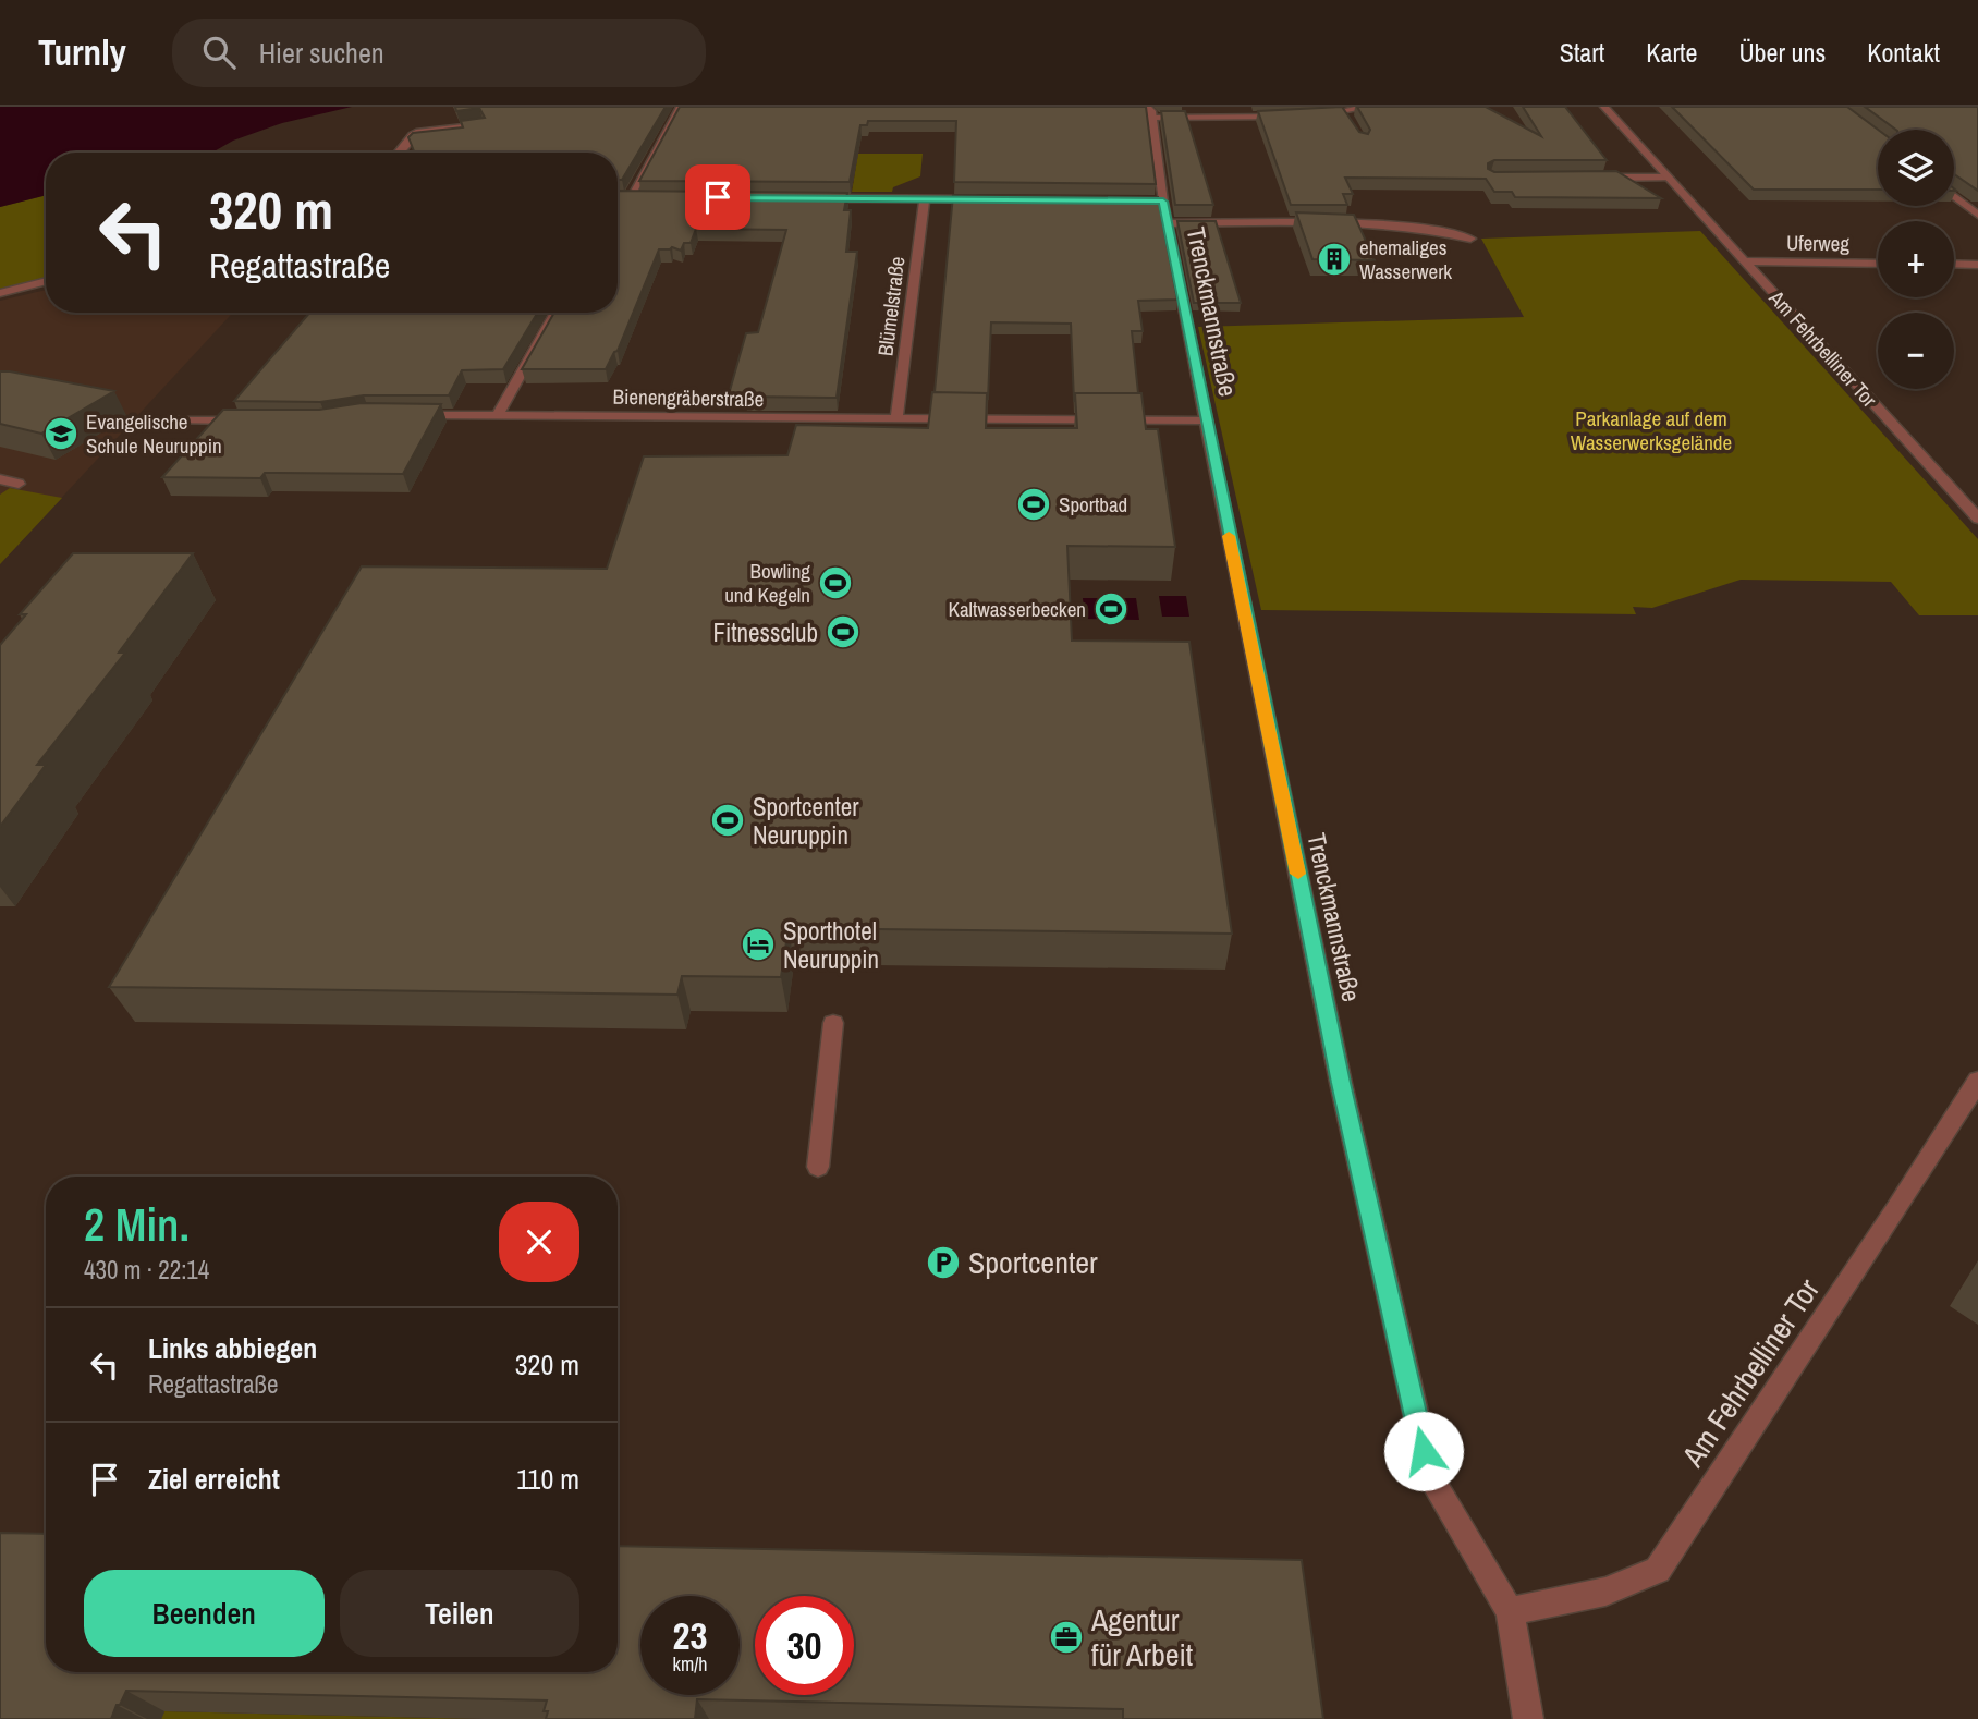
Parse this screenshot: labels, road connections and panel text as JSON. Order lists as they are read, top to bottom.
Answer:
{
  "streets": {
    "street": [
      "Uferweg",
      "Blümelstraße",
      "Trenckmannstraße",
      "Am Fehrbelliner Tor",
      "Bienengräberstraße"
    ]
  },
  "crossings": [
    ["Uferweg", "Am Fehrbelliner Tor"],
    ["Blümelstraße", "Bienengräberstraße"],
    ["Trenckmannstraße", "Am Fehrbelliner Tor"],
    ["Trenckmannstraße", "Bienengräberstraße"]
  ],
  "parks": ["Parkanlage auf dem Wasserwerksgelände"],
  "places": {
    "building": ["ehemaliges Wasserwerk"],
    "school or university": ["Evangelische Schule Neuruppin"],
    "sports": [
      "Sportbad",
      "Bowling und Kegeln",
      "Kaltwasserbecken",
      "Fitnessclub",
      "Sportcenter Neuruppin"
    ],
    "hotel": ["Sporthotel Neuruppin"],
    "parking": ["Sportcenter"],
    "office": ["Agentur für Arbeit"]
  },
  "page": {
    "header": "Turnly",
    "search": "Hier suchen",
    "nav": [
      "Start",
      "Karte",
      "Über uns",
      "Kontakt"
    ],
    "map_buttons": ["+", "−"],
    "turn": ["320 m", "Regattastraße"],
    "heading": ["2 Min.", "430 m · 22:14"],
    "list": [
      {
        "name": "Links abbiegen",
        "note": "Regattastraße",
        "value": "320 m"
      },
      {
        "name": "Ziel erreicht",
        "value": "110 m"
      }
    ],
    "buttons": ["Beenden", "Teilen"],
    "speed": "23 km/h",
    "limit": "30"
  }
}
